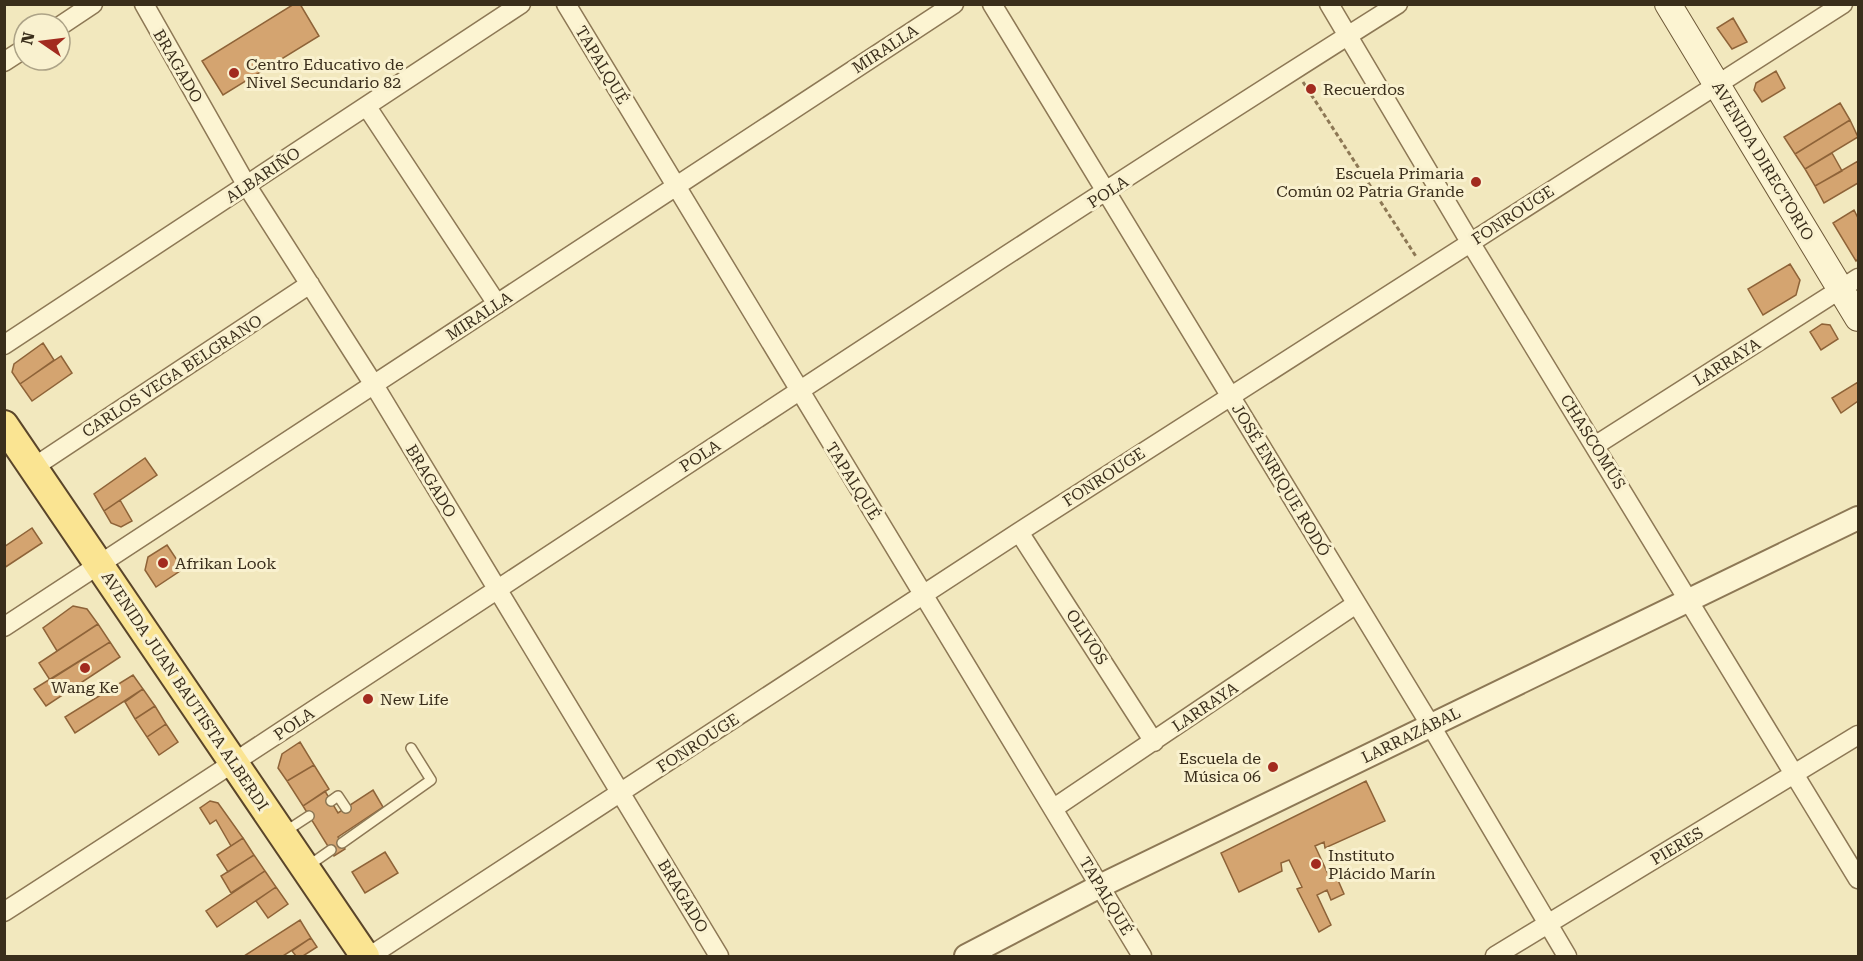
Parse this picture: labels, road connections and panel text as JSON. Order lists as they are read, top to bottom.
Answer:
{
  "streets": {
    "main road": ["AVENIDA DIRECTORIO", "AVENIDA JUAN BAUTISTA ALBERDI"],
    "street": [
      "MIRALLA",
      "TAPALQUÉ",
      "BRAGADO",
      "ALBARIÑO",
      "POLA",
      "FONROUGE",
      "LARRAYA",
      "CARLOS VEGA BELGRANO",
      "CHASCOMÚS",
      "JOSÉ ENRIQUE RODÓ",
      "OLIVOS",
      "LARRAZÁBAL",
      "PIERES"
    ]
  },
  "crossings": [
    ["MIRALLA", "TAPALQUÉ"],
    ["MIRALLA", "BRAGADO"],
    ["MIRALLA", "AVENIDA JUAN BAUTISTA ALBERDI"],
    ["TAPALQUÉ", "POLA"],
    ["TAPALQUÉ", "FONROUGE"],
    ["TAPALQUÉ", "LARRAYA"],
    ["TAPALQUÉ", "LARRAZÁBAL"],
    ["BRAGADO", "ALBARIÑO"],
    ["BRAGADO", "POLA"],
    ["BRAGADO", "FONROUGE"],
    ["BRAGADO", "CARLOS VEGA BELGRANO"],
    ["AVENIDA DIRECTORIO", "FONROUGE"],
    ["AVENIDA DIRECTORIO", "LARRAYA"],
    ["POLA", "CHASCOMÚS"],
    ["POLA", "JOSÉ ENRIQUE RODÓ"],
    ["POLA", "AVENIDA JUAN BAUTISTA ALBERDI"],
    ["FONROUGE", "CHASCOMÚS"],
    ["FONROUGE", "JOSÉ ENRIQUE RODÓ"],
    ["FONROUGE", "OLIVOS"],
    ["FONROUGE", "AVENIDA JUAN BAUTISTA ALBERDI"],
    ["LARRAYA", "CHASCOMÚS"],
    ["LARRAYA", "JOSÉ ENRIQUE RODÓ"],
    ["LARRAYA", "OLIVOS"],
    ["CARLOS VEGA BELGRANO", "AVENIDA JUAN BAUTISTA ALBERDI"],
    ["CHASCOMÚS", "LARRAZÁBAL"],
    ["CHASCOMÚS", "PIERES"],
    ["JOSÉ ENRIQUE RODÓ", "LARRAZÁBAL"],
    ["JOSÉ ENRIQUE RODÓ", "PIERES"]
  ],
  "places": [
    "Centro Educativo de Nivel Secundario 82",
    "Recuerdos",
    "Escuela Primaria Común 02 Patria Grande",
    "Afrikan Look",
    "Wang Ke",
    "New Life",
    "Escuela de Música 06",
    "Instituto Plácido Marín"
  ],
  "north": "left"
}
